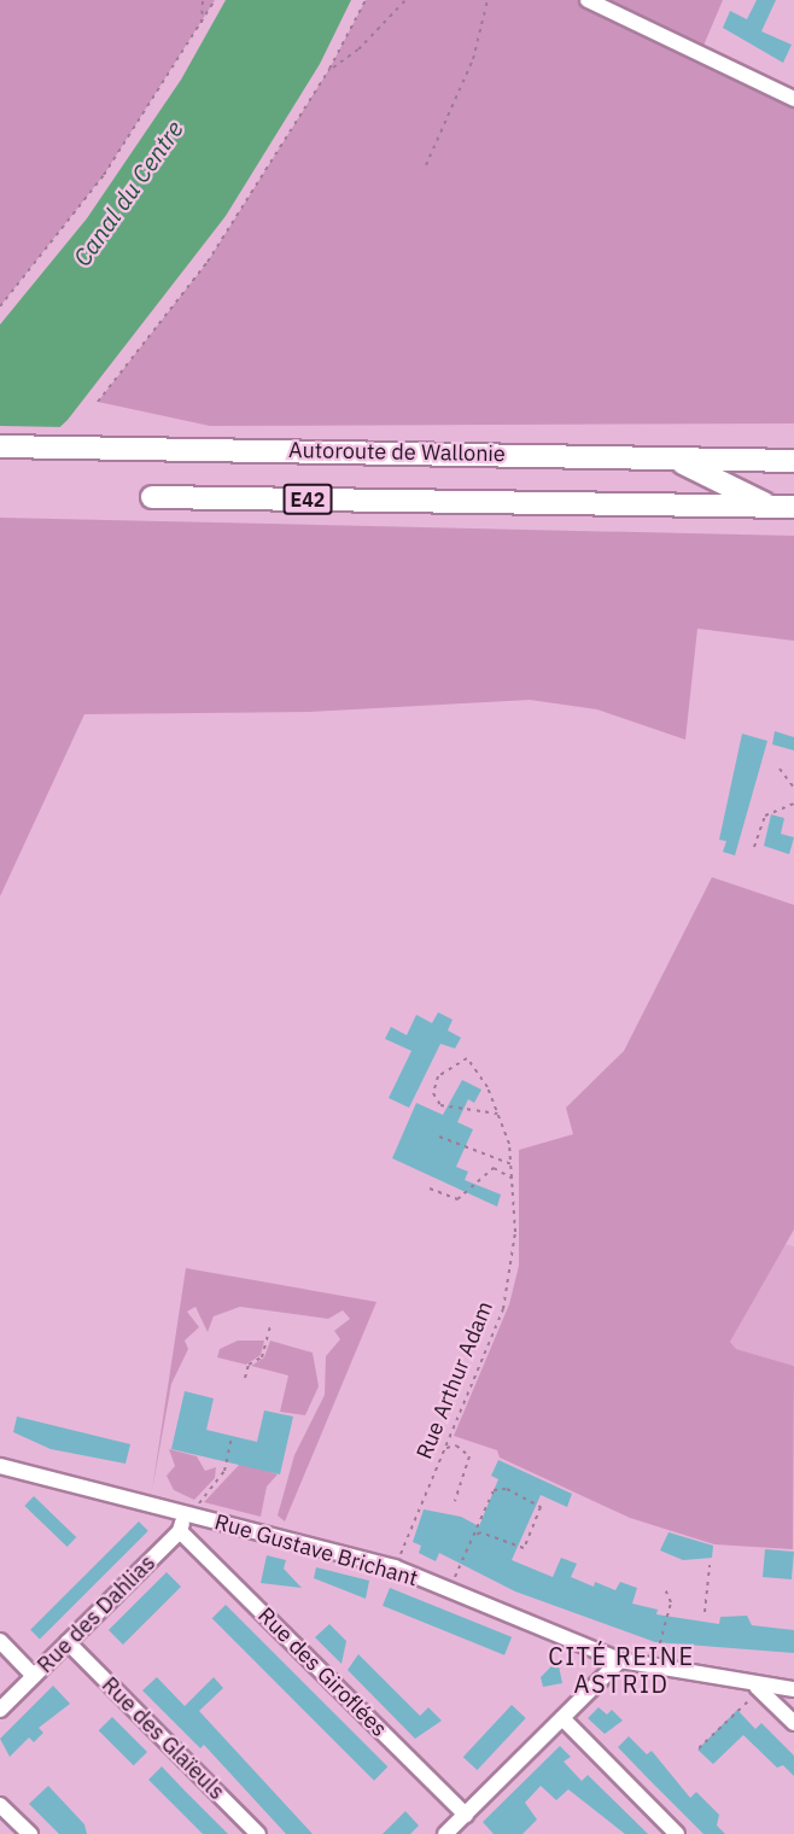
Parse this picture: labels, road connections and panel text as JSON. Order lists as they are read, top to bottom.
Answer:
{
  "streets": {
    "highway": ["Autoroute de Wallonie", "E42"],
    "street": [
      "Rue Gustave Brichant",
      "Rue des Dahlias",
      "Rue des Giroflées",
      "Rue des Glaïeuls"
    ],
    "path": ["Rue Arthur Adam"]
  },
  "crossings": [
    ["Rue Arthur Adam", "Rue Gustave Brichant"],
    ["Rue Gustave Brichant", "Rue des Dahlias"],
    ["Rue des Dahlias", "Rue des Giroflées"],
    ["Rue des Dahlias", "Rue des Glaïeuls"]
  ],
  "districts": ["CITÉ REINE ASTRID"],
  "water": ["Canal du Centre"]
}
